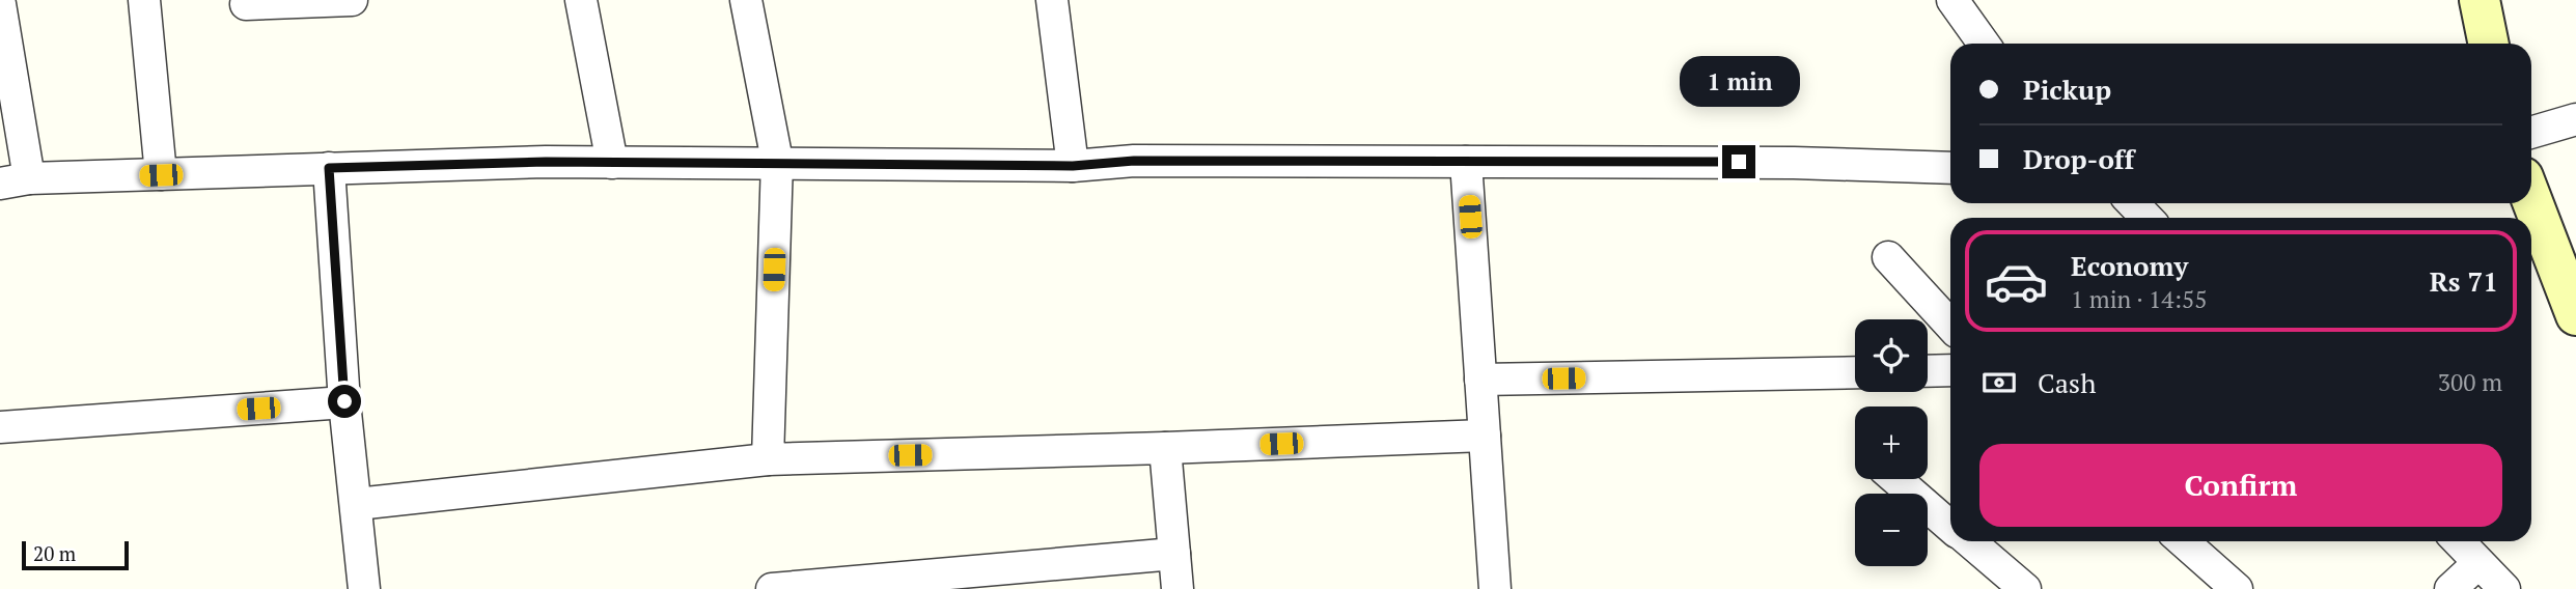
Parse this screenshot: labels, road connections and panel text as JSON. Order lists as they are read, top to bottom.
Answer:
{
  "scale_bar": "20 m",
  "page": {
    "banner": ["Pickup", "Drop-off"],
    "bubble": "1 min",
    "list": [
      {
        "name": "Economy",
        "note": "1 min · 14:55",
        "value": "Rs 71"
      }
    ],
    "map_buttons": ["+", "−"],
    "pay": ["Cash", "300 m"],
    "buttons": "Confirm",
    "scale": "20 m"
  }
}
